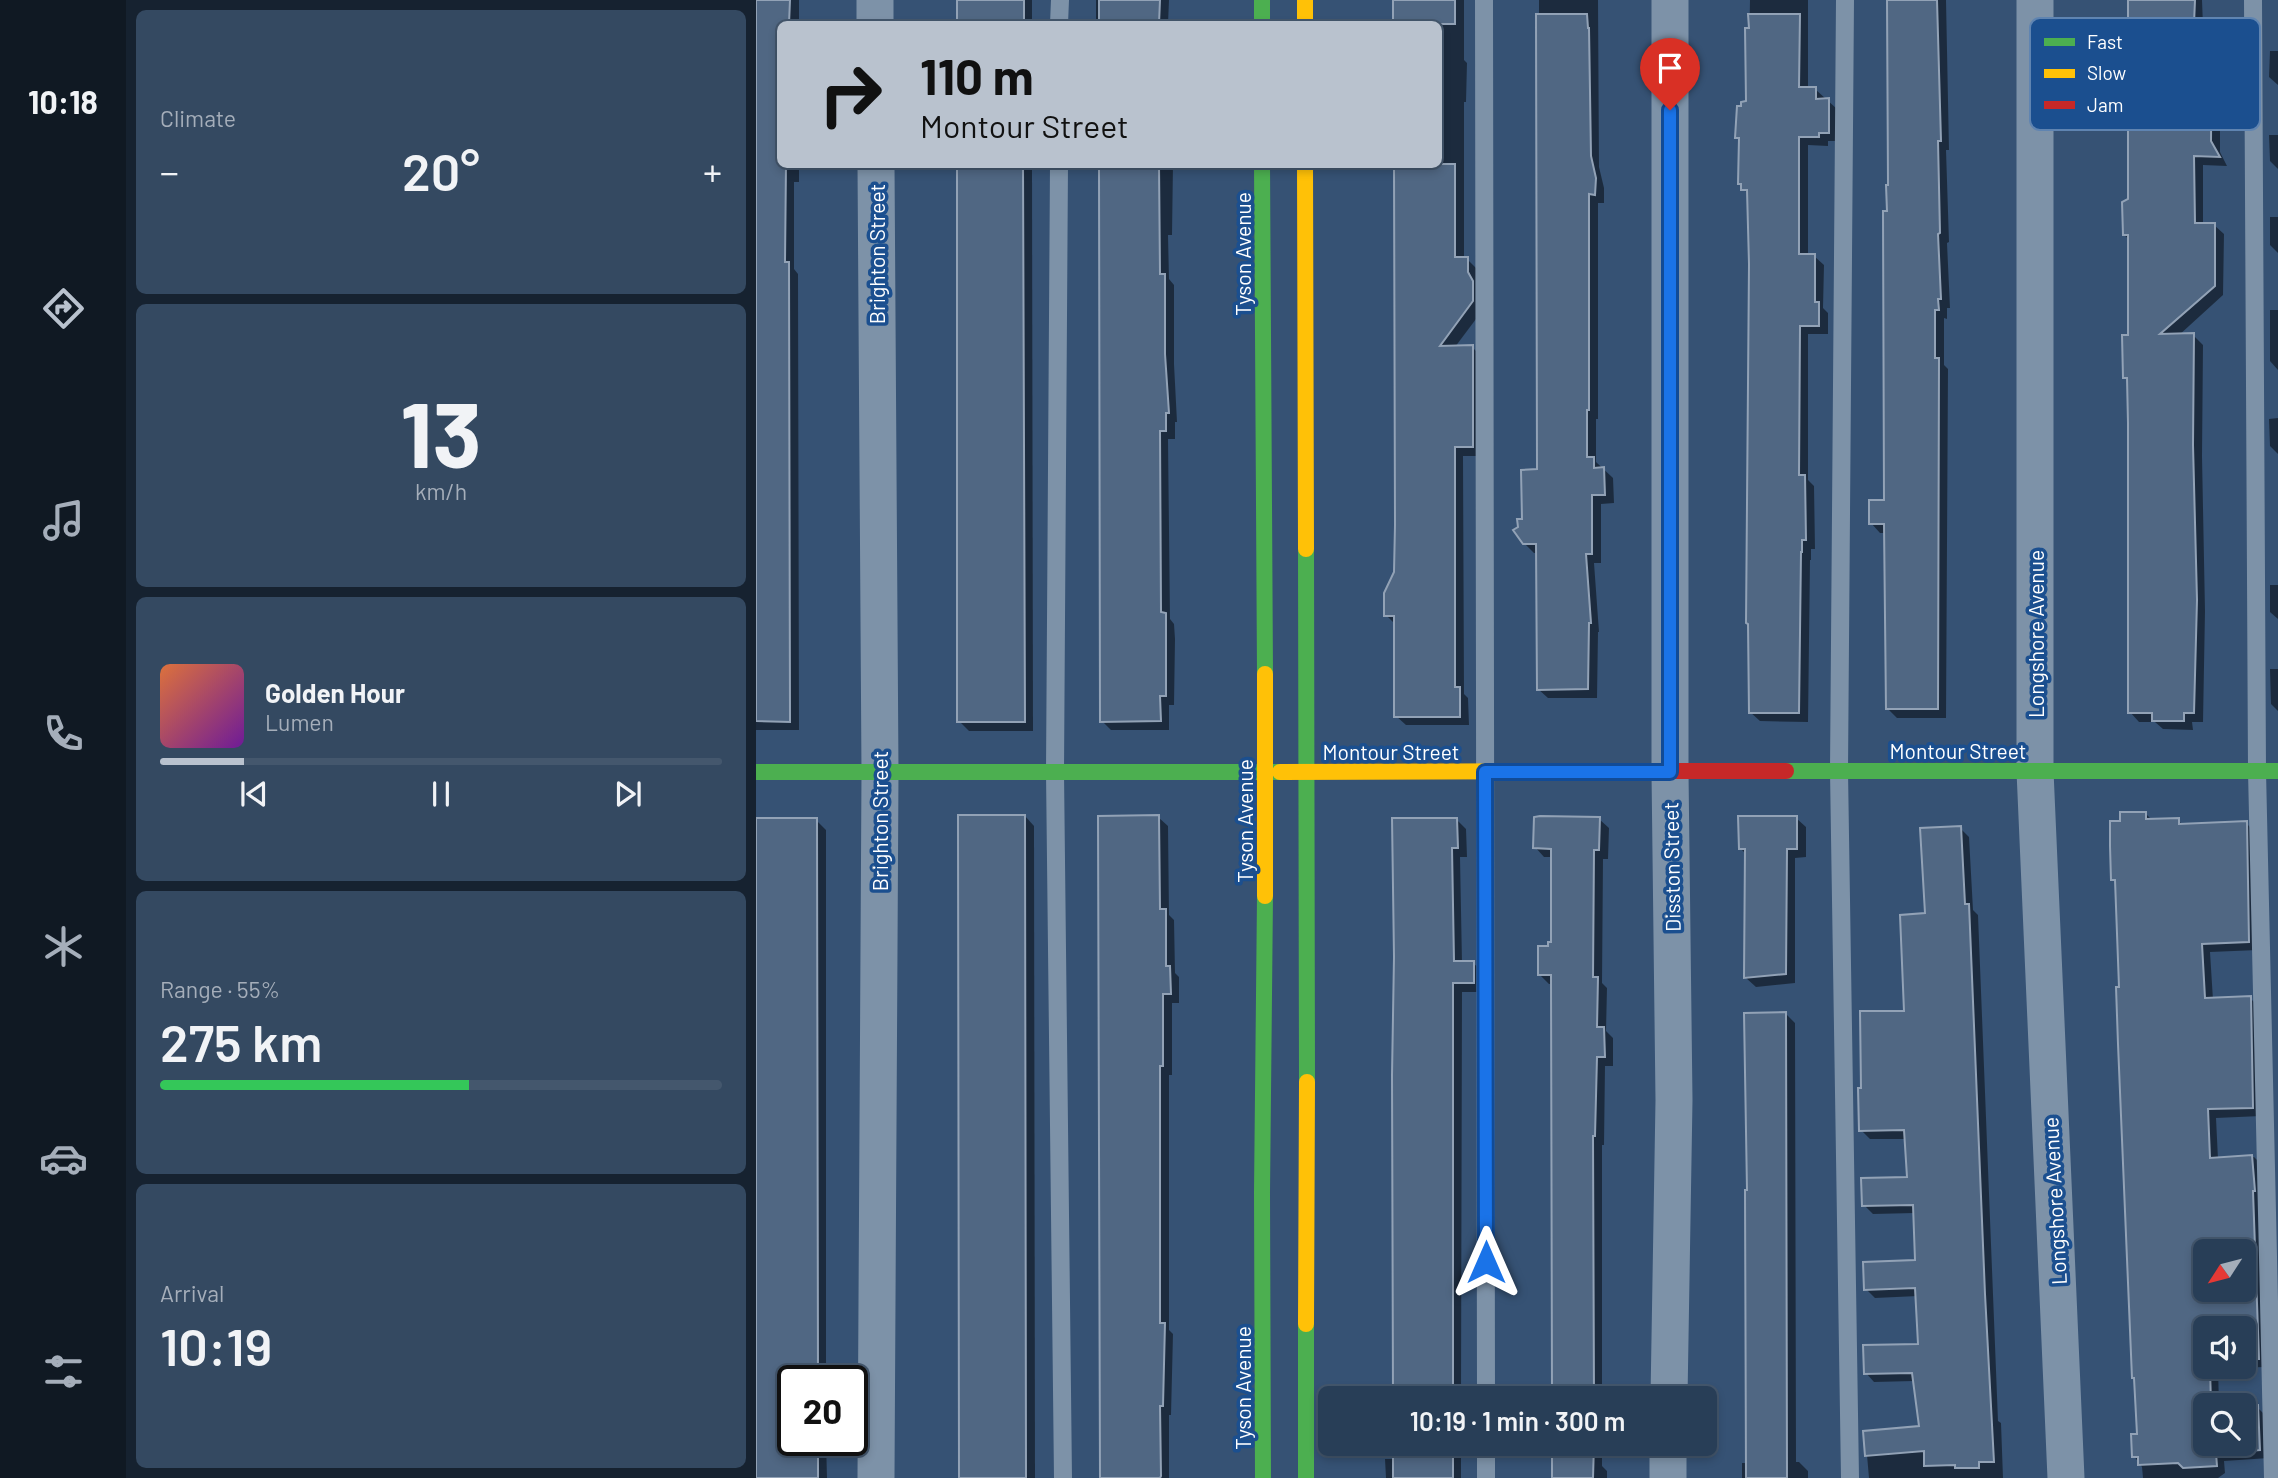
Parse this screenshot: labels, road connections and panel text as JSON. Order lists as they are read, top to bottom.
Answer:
{
  "streets": {
    "street": [
      "Brighton Street",
      "Tyson Avenue",
      "Longshore Avenue",
      "Montour Street",
      "Disston Street"
    ]
  },
  "crossings": [
    ["Brighton Street", "Montour Street"],
    ["Tyson Avenue", "Montour Street"],
    ["Longshore Avenue", "Montour Street"],
    ["Montour Street", "Disston Street"]
  ],
  "legend": ["Fast", "Slow", "Jam"],
  "north": "bottom left",
  "page": {
    "tabs": "10:18",
    "tile": [
      "Climate",
      ["13", "km/h"],
      ["Range · 55%", "275 km"],
      ["Arrival", "10:19"]
    ],
    "turn": ["110 m", "Montour Street"],
    "heat": ["−", "20°", "+"],
    "song": ["Golden Hour", "Lumen"],
    "limit": "20",
    "trip": "10:19 · 1 min · 300 m"
  }
}
